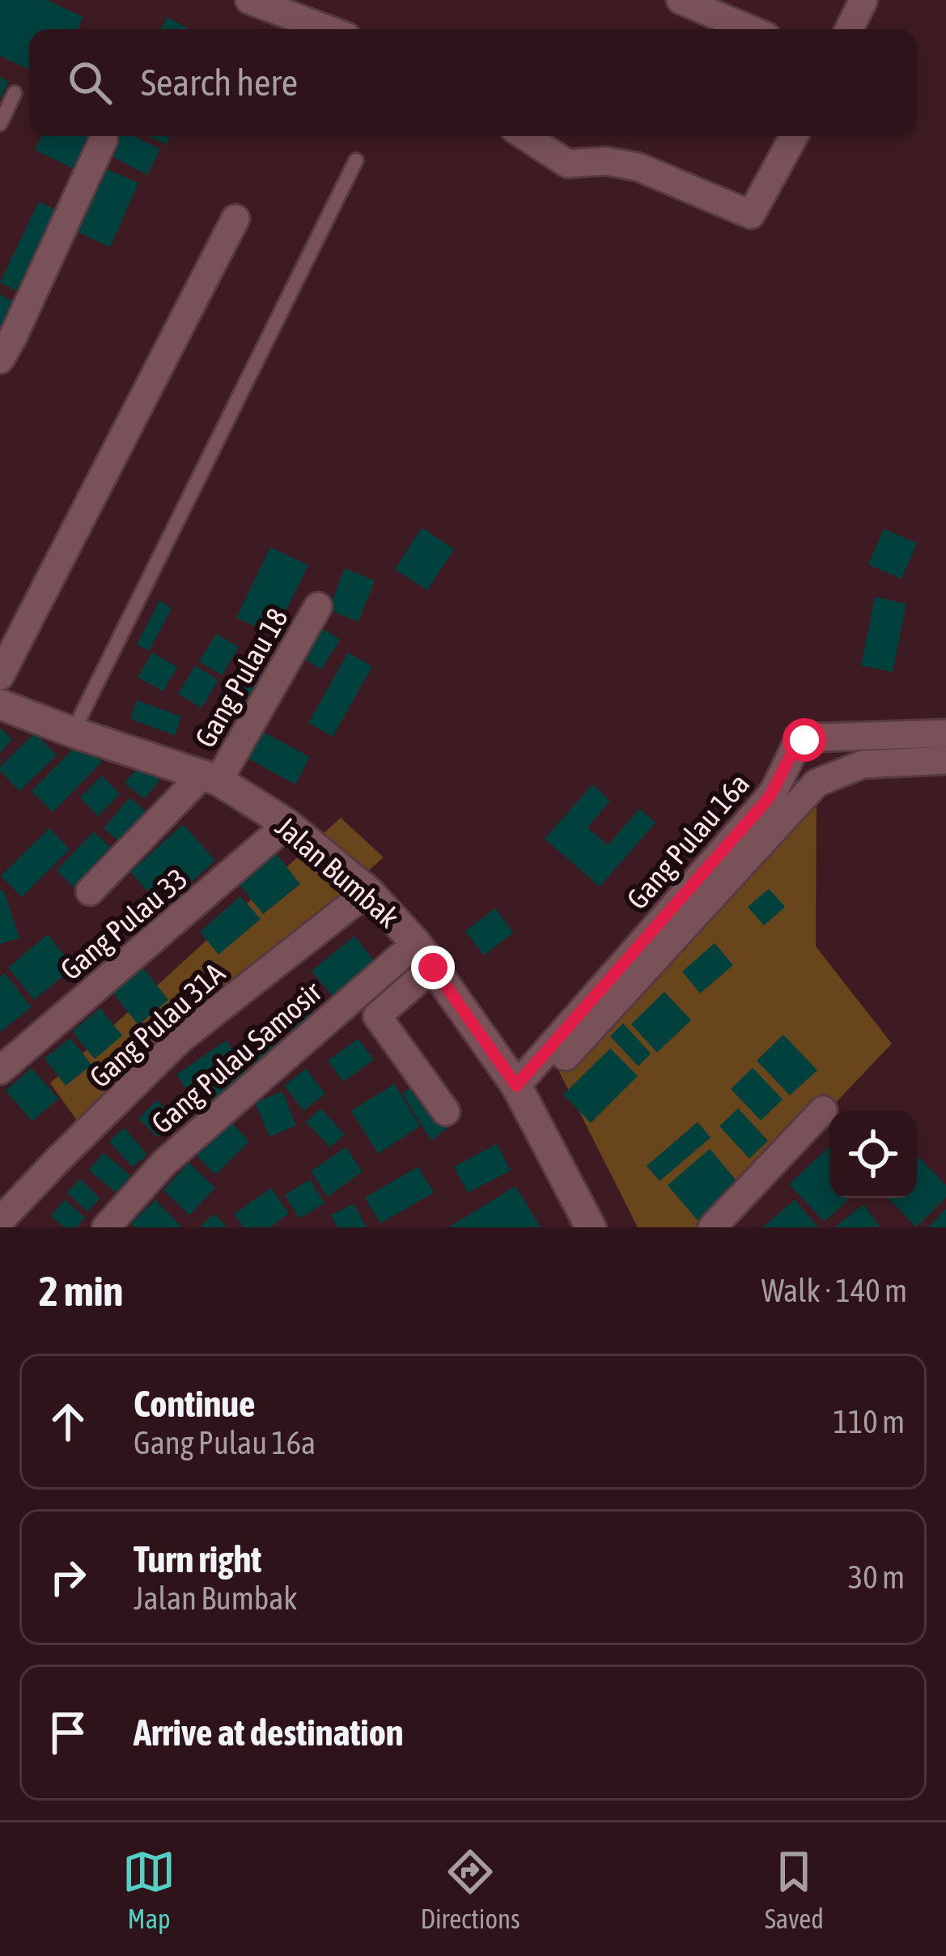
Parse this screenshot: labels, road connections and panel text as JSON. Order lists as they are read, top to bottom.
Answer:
{
  "streets": {
    "street": [
      "Gang Pulau 18",
      "Gang Pulau 16a",
      "Jalan Bumbak",
      "Gang Pulau 33",
      "Gang Pulau 31A",
      "Gang Pulau Samosir"
    ]
  },
  "crossings": [
    ["Gang Pulau 18", "Jalan Bumbak"],
    ["Gang Pulau 16a", "Jalan Bumbak"],
    ["Jalan Bumbak", "Gang Pulau 33"],
    ["Jalan Bumbak", "Gang Pulau 31A"],
    ["Jalan Bumbak", "Gang Pulau Samosir"]
  ],
  "page": {
    "search": "Search here",
    "heading": ["2 min", "Walk · 140 m"],
    "list": [
      ["Continue", "Gang Pulau 16a", "110 m"],
      ["Turn right", "Jalan Bumbak", "30 m"],
      "Arrive at destination"
    ],
    "nav": ["Map", "Directions", "Saved"]
  }
}
